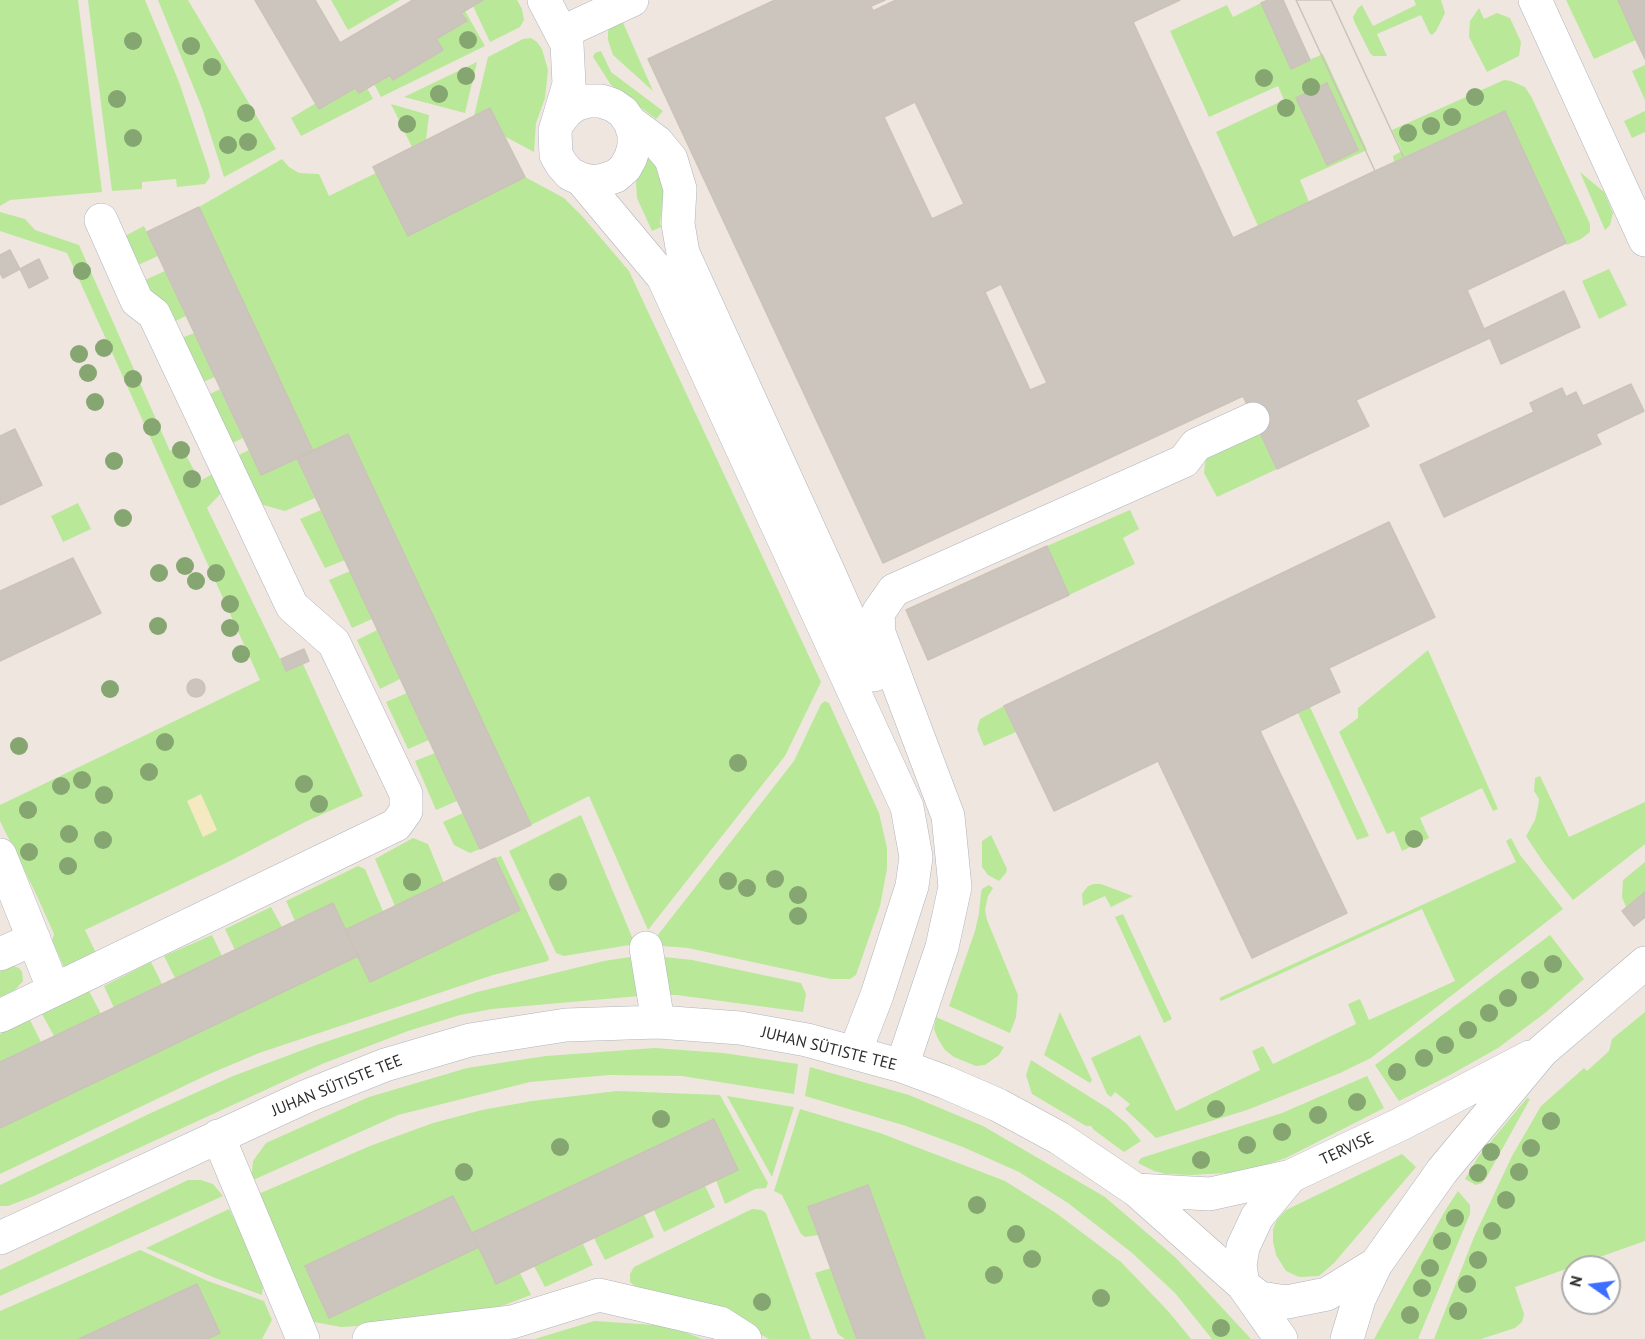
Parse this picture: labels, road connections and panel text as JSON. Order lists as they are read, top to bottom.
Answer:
{
  "streets": {
    "street": ["JUHAN SÜTISTE TEE", "TERVISE"]
  },
  "crossings": [
    ["JUHAN SÜTISTE TEE", "TERVISE"]
  ],
  "north": "left"
}
